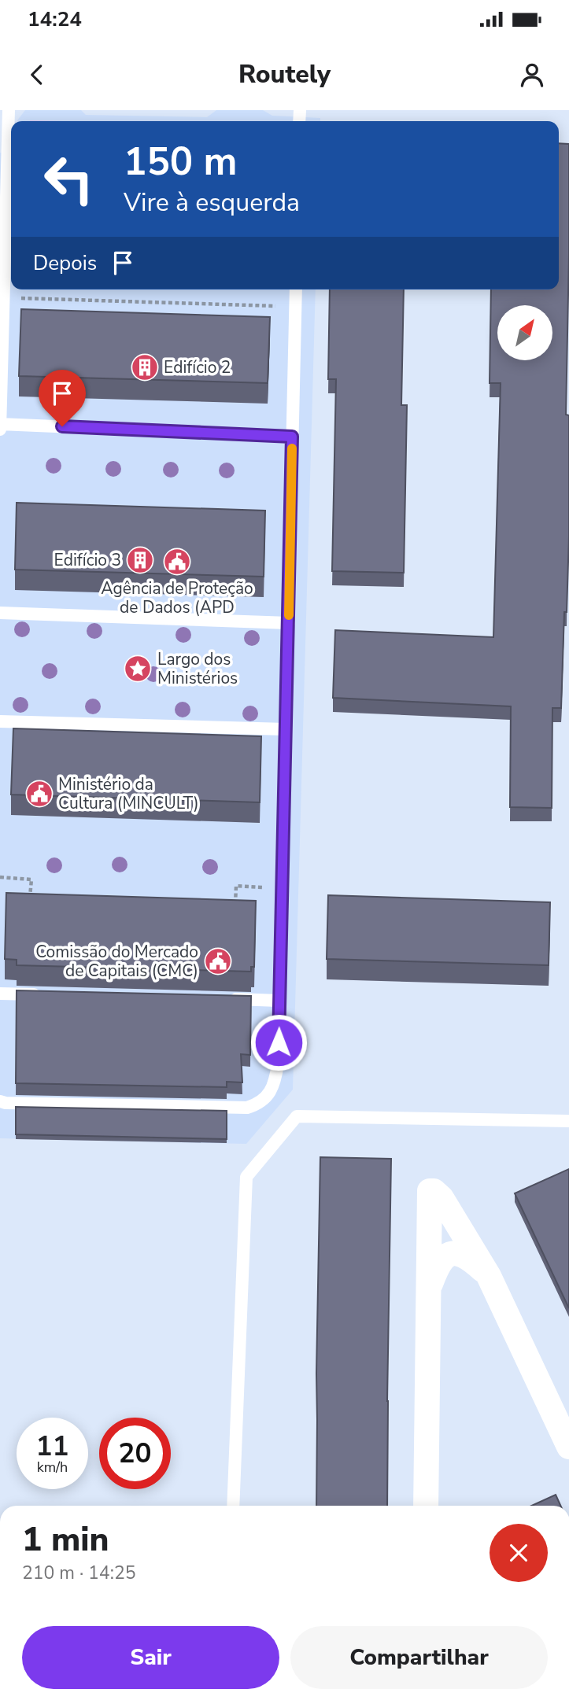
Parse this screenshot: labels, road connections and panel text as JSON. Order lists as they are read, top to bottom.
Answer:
{
  "places": {
    "building": ["Edifício 2", "Edifício 3"],
    "public building": ["Agência de Proteção de Dados (APD", "Ministério da Cultura (MINCULT)", "Comissão do Mercado de Capitais (CMC)"],
    "place": ["Largo dos Ministérios"]
  },
  "north": "top right",
  "page": {
    "status": "14:24",
    "header": "Routely",
    "turn": ["150 m", "Vire à esquerda"],
    "then": "Depois",
    "speed": "11 km/h",
    "limit": "20",
    "heading": ["1 min", "210 m · 14:25"],
    "buttons": ["Sair", "Compartilhar"]
  }
}
